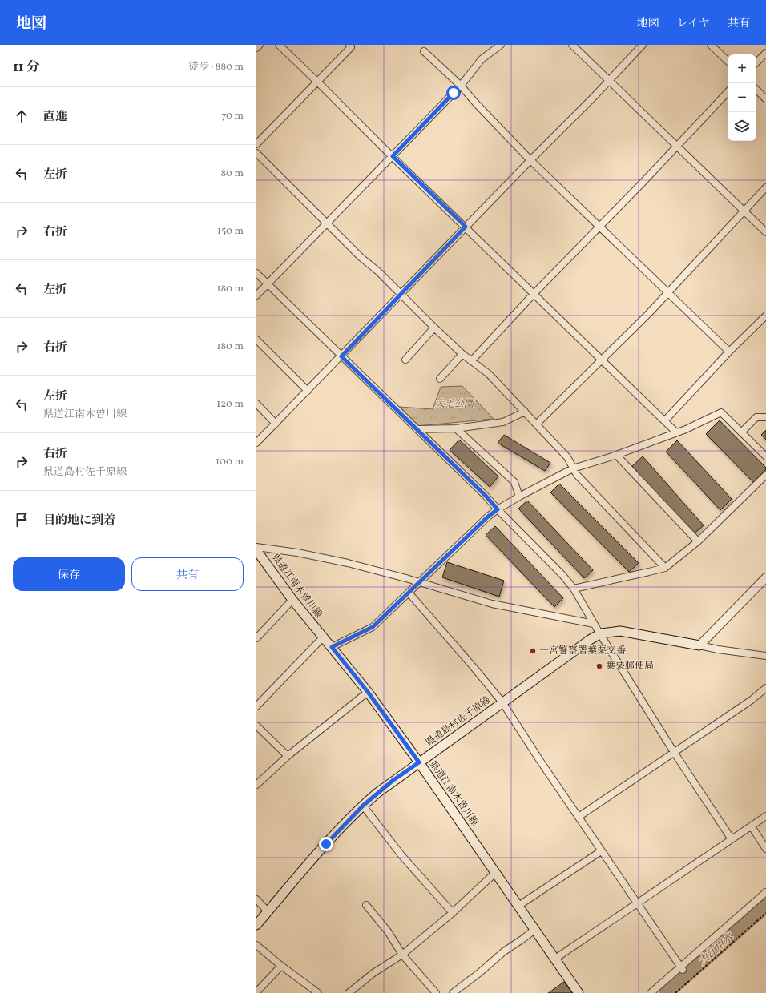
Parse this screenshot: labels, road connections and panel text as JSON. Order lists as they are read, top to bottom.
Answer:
{
  "streets": {
    "main road": ["県道江南木曽川線", "県道島村佐千原線"]
  },
  "crossings": [
    ["県道江南木曽川線", "県道島村佐千原線"]
  ],
  "water": ["大江用水"],
  "parks": ["大毛公園"],
  "places": ["一宮警察署葉栗交番", "葉栗郵便局"],
  "page": {
    "header": "地図",
    "nav": ["地図", "レイヤ", "共有"],
    "heading": ["11 分", "徒歩 · 880 m"],
    "map_buttons": ["+", "−"],
    "list": [
      ["直進", "70 m"],
      ["左折", "80 m"],
      ["右折", "150 m"],
      ["左折", "180 m"],
      ["右折", "180 m"],
      ["左折", "県道江南木曽川線", "120 m"],
      ["右折", "県道島村佐千原線", "100 m"],
      "目的地に到着"
    ],
    "buttons": ["保存", "共有"]
  }
}
